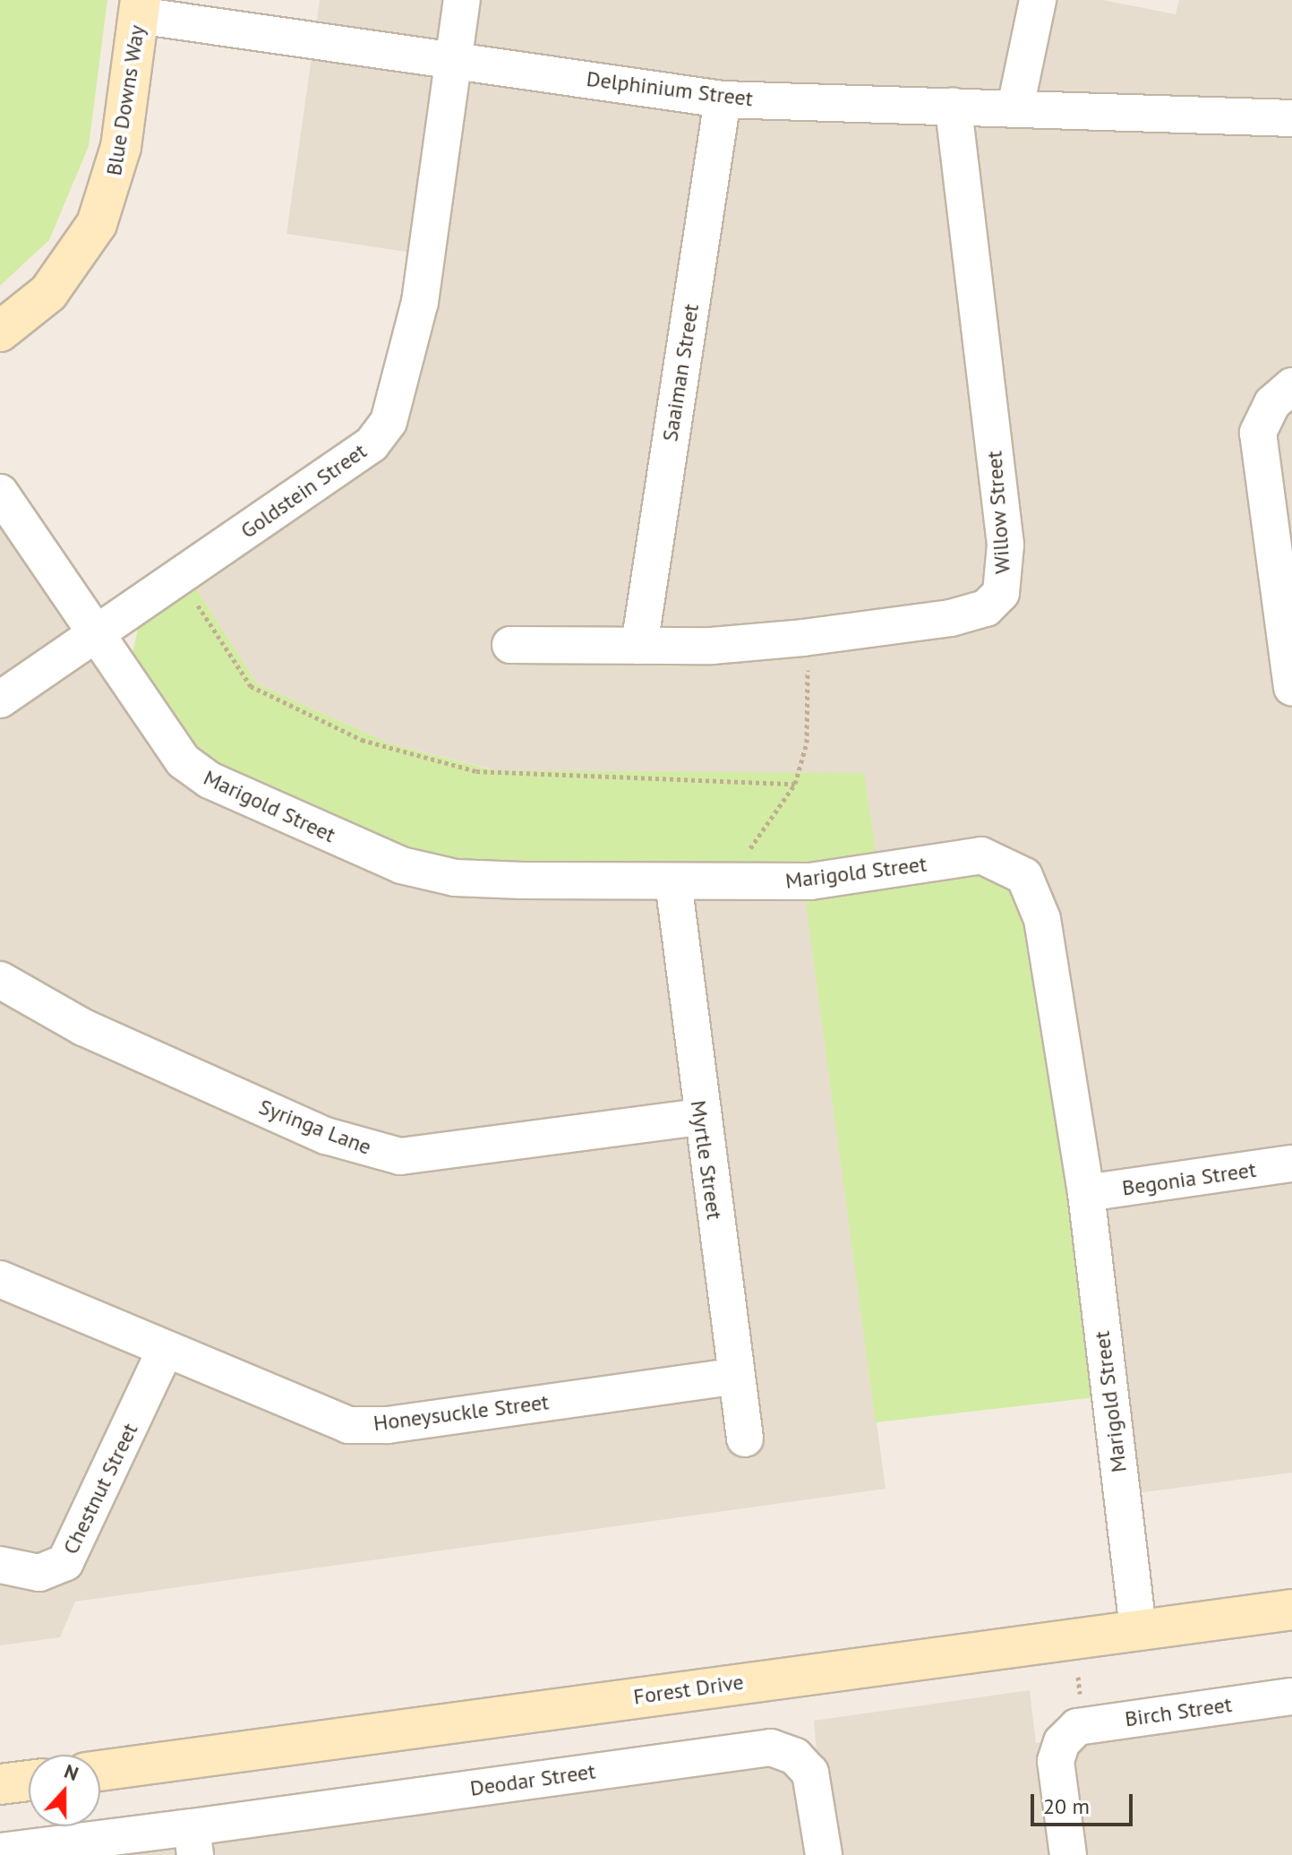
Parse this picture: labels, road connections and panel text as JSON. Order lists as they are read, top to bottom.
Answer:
{
  "streets": {
    "street": [
      "Delphinium Street",
      "Blue Downs Way",
      "Saaiman Street",
      "Goldstein Street",
      "Willow Street",
      "Marigold Street",
      "Syringa Lane",
      "Myrtle Street",
      "Begonia Street",
      "Honeysuckle Street",
      "Chestnut Street",
      "Forest Drive",
      "Birch Street",
      "Deodar Street"
    ]
  },
  "crossings": [
    ["Delphinium Street", "Blue Downs Way"],
    ["Delphinium Street", "Saaiman Street"],
    ["Delphinium Street", "Goldstein Street"],
    ["Delphinium Street", "Willow Street"],
    ["Saaiman Street", "Willow Street"],
    ["Goldstein Street", "Marigold Street"],
    ["Marigold Street", "Myrtle Street"],
    ["Marigold Street", "Begonia Street"],
    ["Marigold Street", "Forest Drive"],
    ["Syringa Lane", "Myrtle Street"],
    ["Myrtle Street", "Honeysuckle Street"],
    ["Honeysuckle Street", "Chestnut Street"]
  ],
  "scale_bar": "20 m",
  "north": "top"
}
